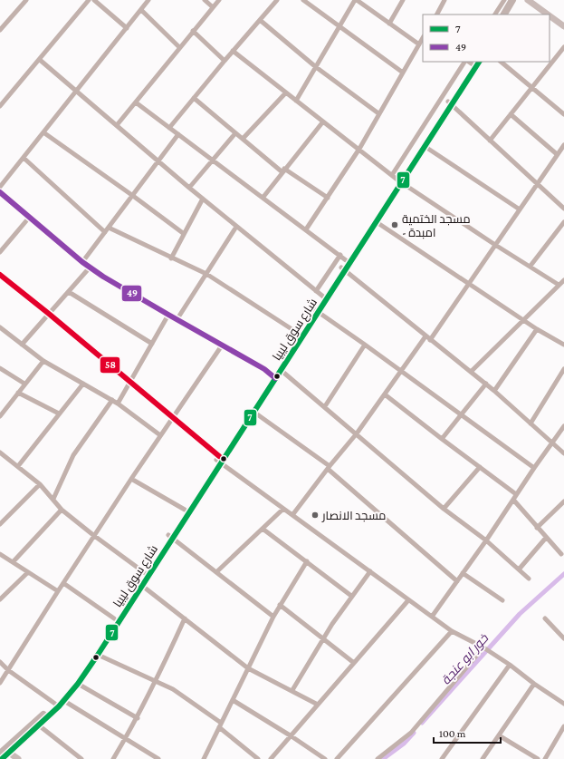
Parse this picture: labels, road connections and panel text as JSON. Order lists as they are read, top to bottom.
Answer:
{
  "streets": {
    "main road": ["شارع سوق ليبيا"]
  },
  "water": ["خور ابو عنجة"],
  "places": ["مسجد الختمية - امبدة", "مسجد الانصار"],
  "lines": ["transit line 7", "transit line 49", "transit line 58"],
  "legend": ["7", "49"],
  "scale_bar": "100 m"
}
